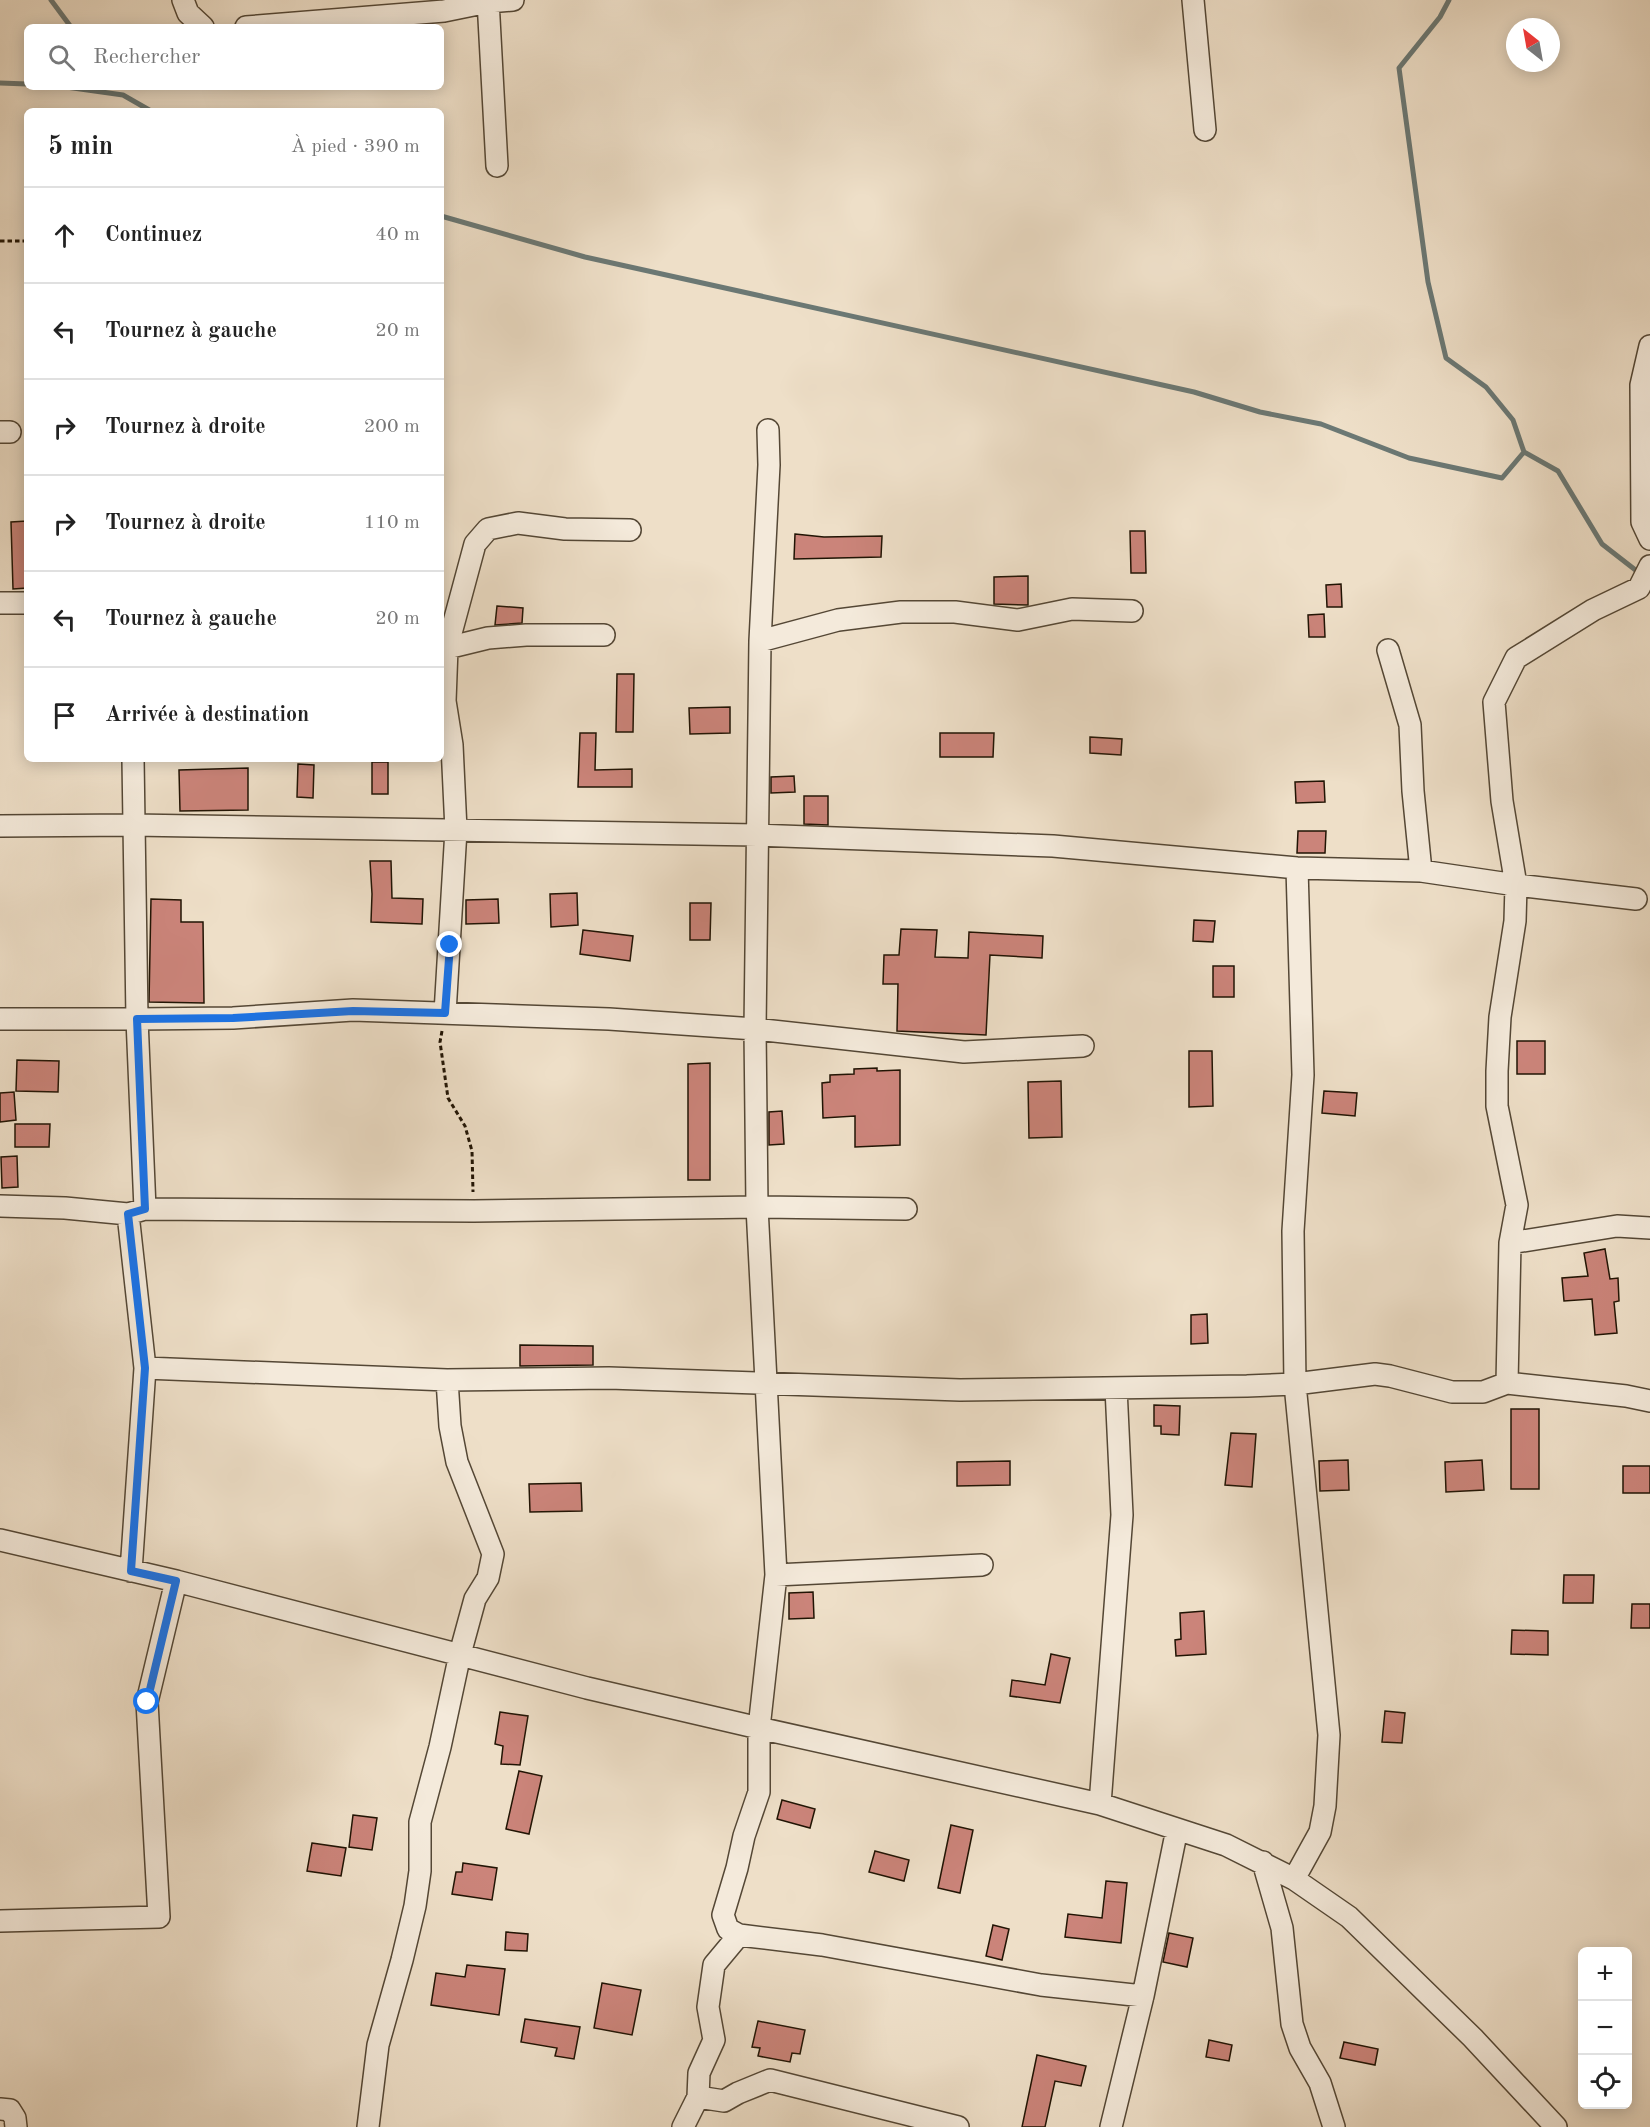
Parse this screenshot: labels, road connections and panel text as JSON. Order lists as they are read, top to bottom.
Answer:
{
  "north": "top left",
  "page": {
    "search": "Rechercher",
    "heading": ["5 min", "À pied · 390 m"],
    "list": [
      ["Continuez", "40 m"],
      ["Tournez à gauche", "20 m"],
      ["Tournez à droite", "200 m"],
      ["Tournez à droite", "110 m"],
      ["Tournez à gauche", "20 m"],
      "Arrivée à destination"
    ],
    "map_buttons": ["+", "−"]
  }
}
